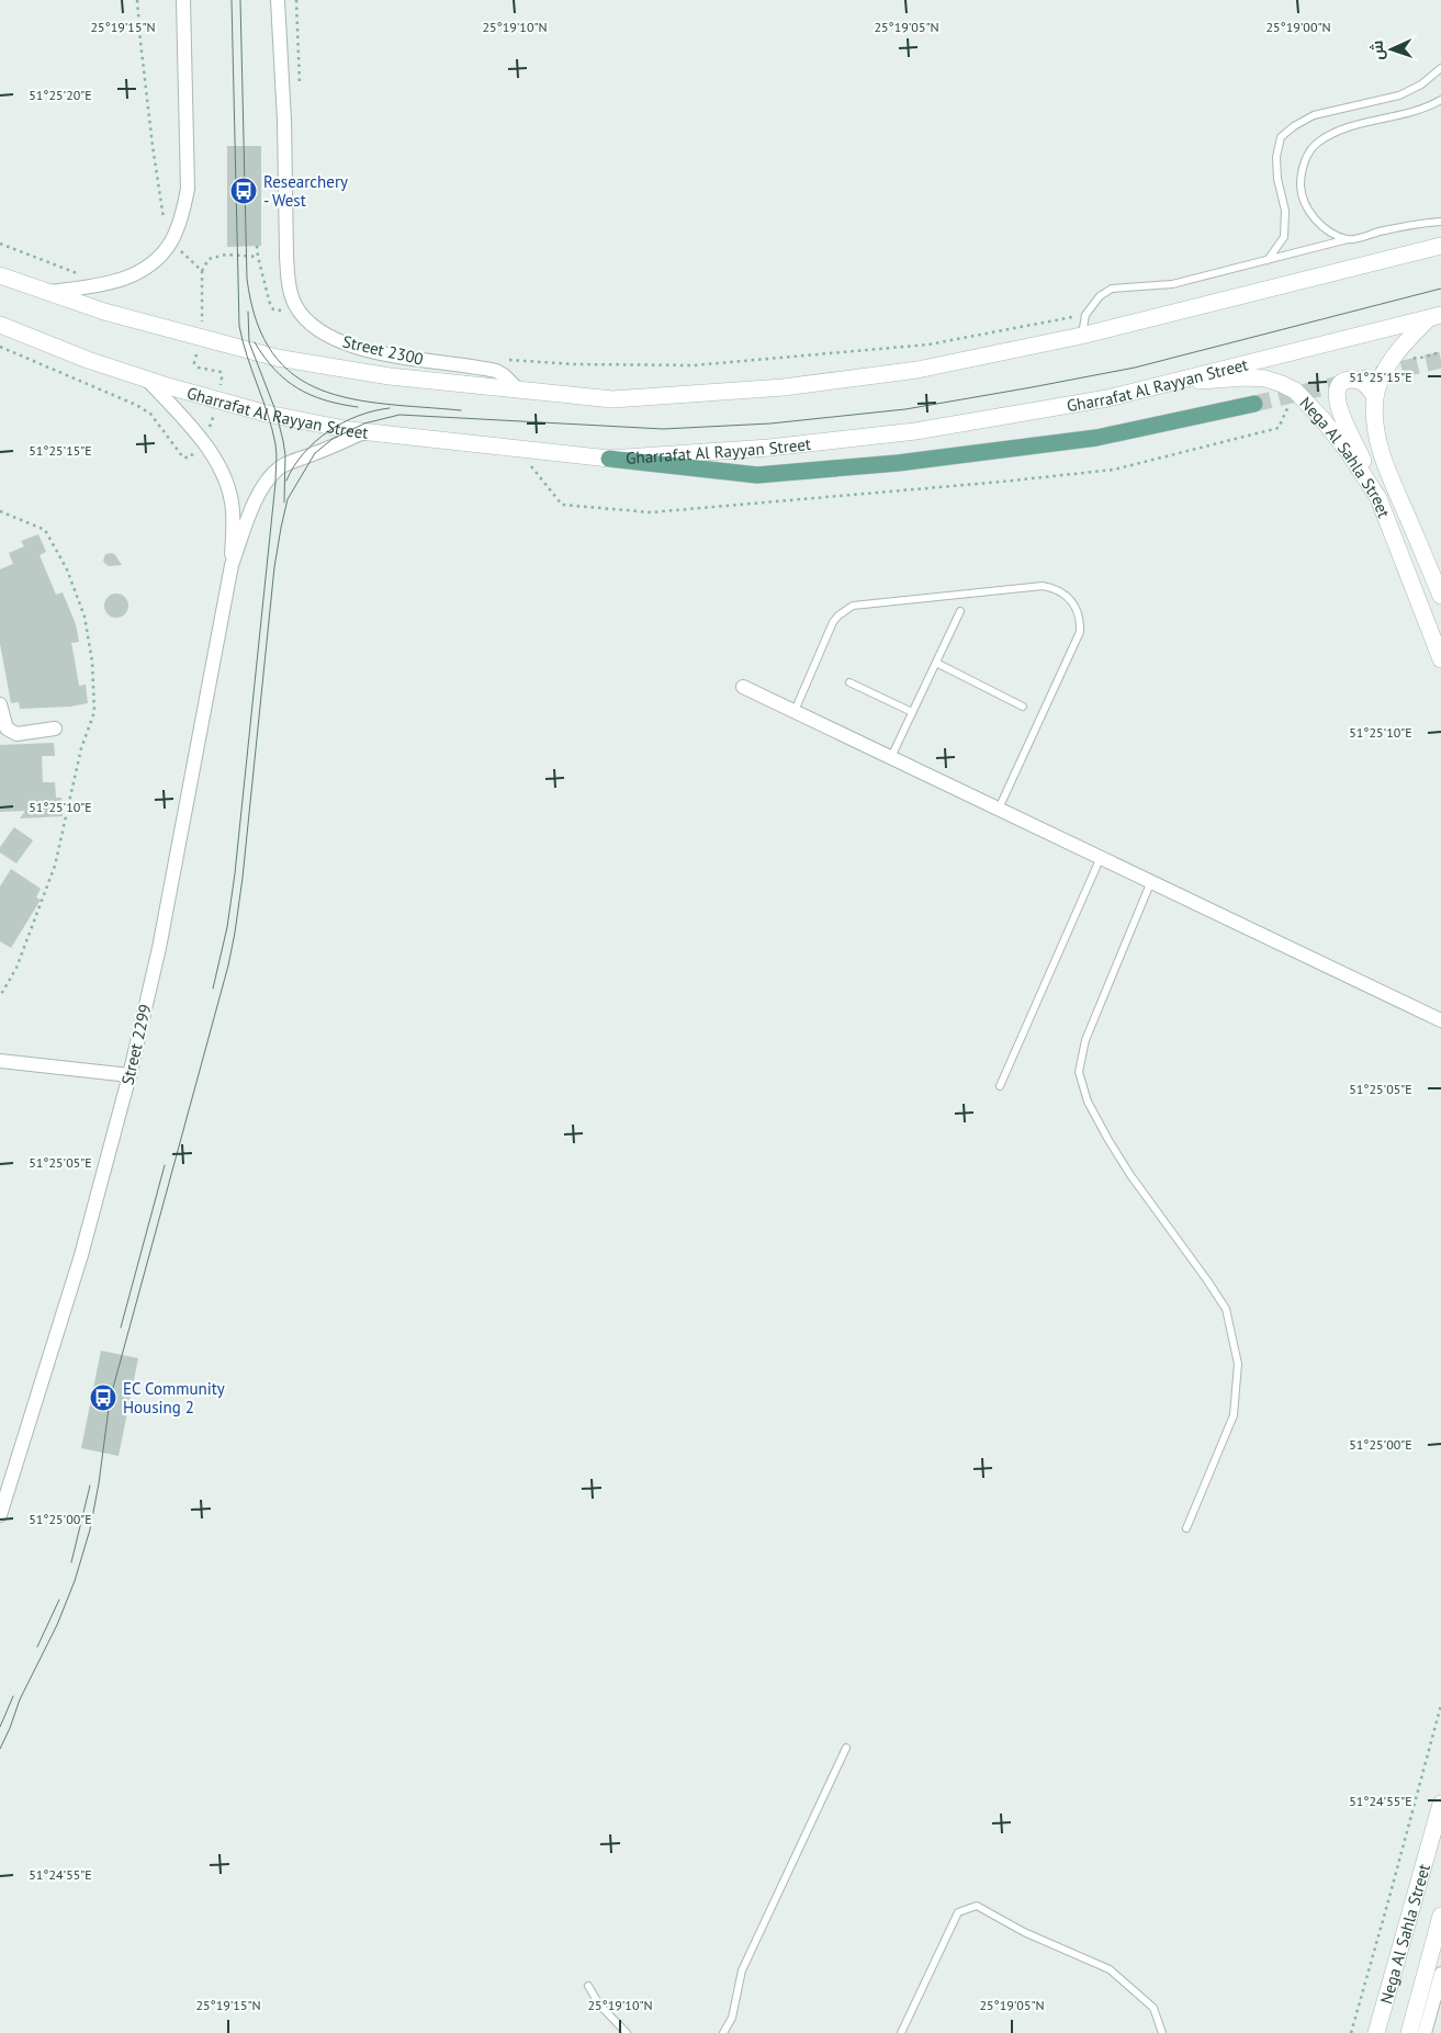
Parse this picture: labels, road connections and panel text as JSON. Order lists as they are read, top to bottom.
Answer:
{
  "streets": {
    "main road": ["Gharrafat Al Rayyan Street", "Nega Al Sahla Street"],
    "street": ["Street 2300", "Street 2299"]
  },
  "crossings": [
    ["Gharrafat Al Rayyan Street", "Nega Al Sahla Street"],
    ["Gharrafat Al Rayyan Street", "Street 2299"]
  ],
  "places": {
    "bus stop": ["Researchery - West", "EC Community Housing 2"]
  },
  "north": "left",
  "coordinates": [
    "25°19'15\"N",
    "25°19'10\"N",
    "25°19'05\"N",
    "25°19'00\"N",
    "51°25'20\"E",
    "51°25'15\"E",
    "51°25'10\"E",
    "51°25'05\"E",
    "51°25'00\"E",
    "51°24'55\"E"
  ]
}
